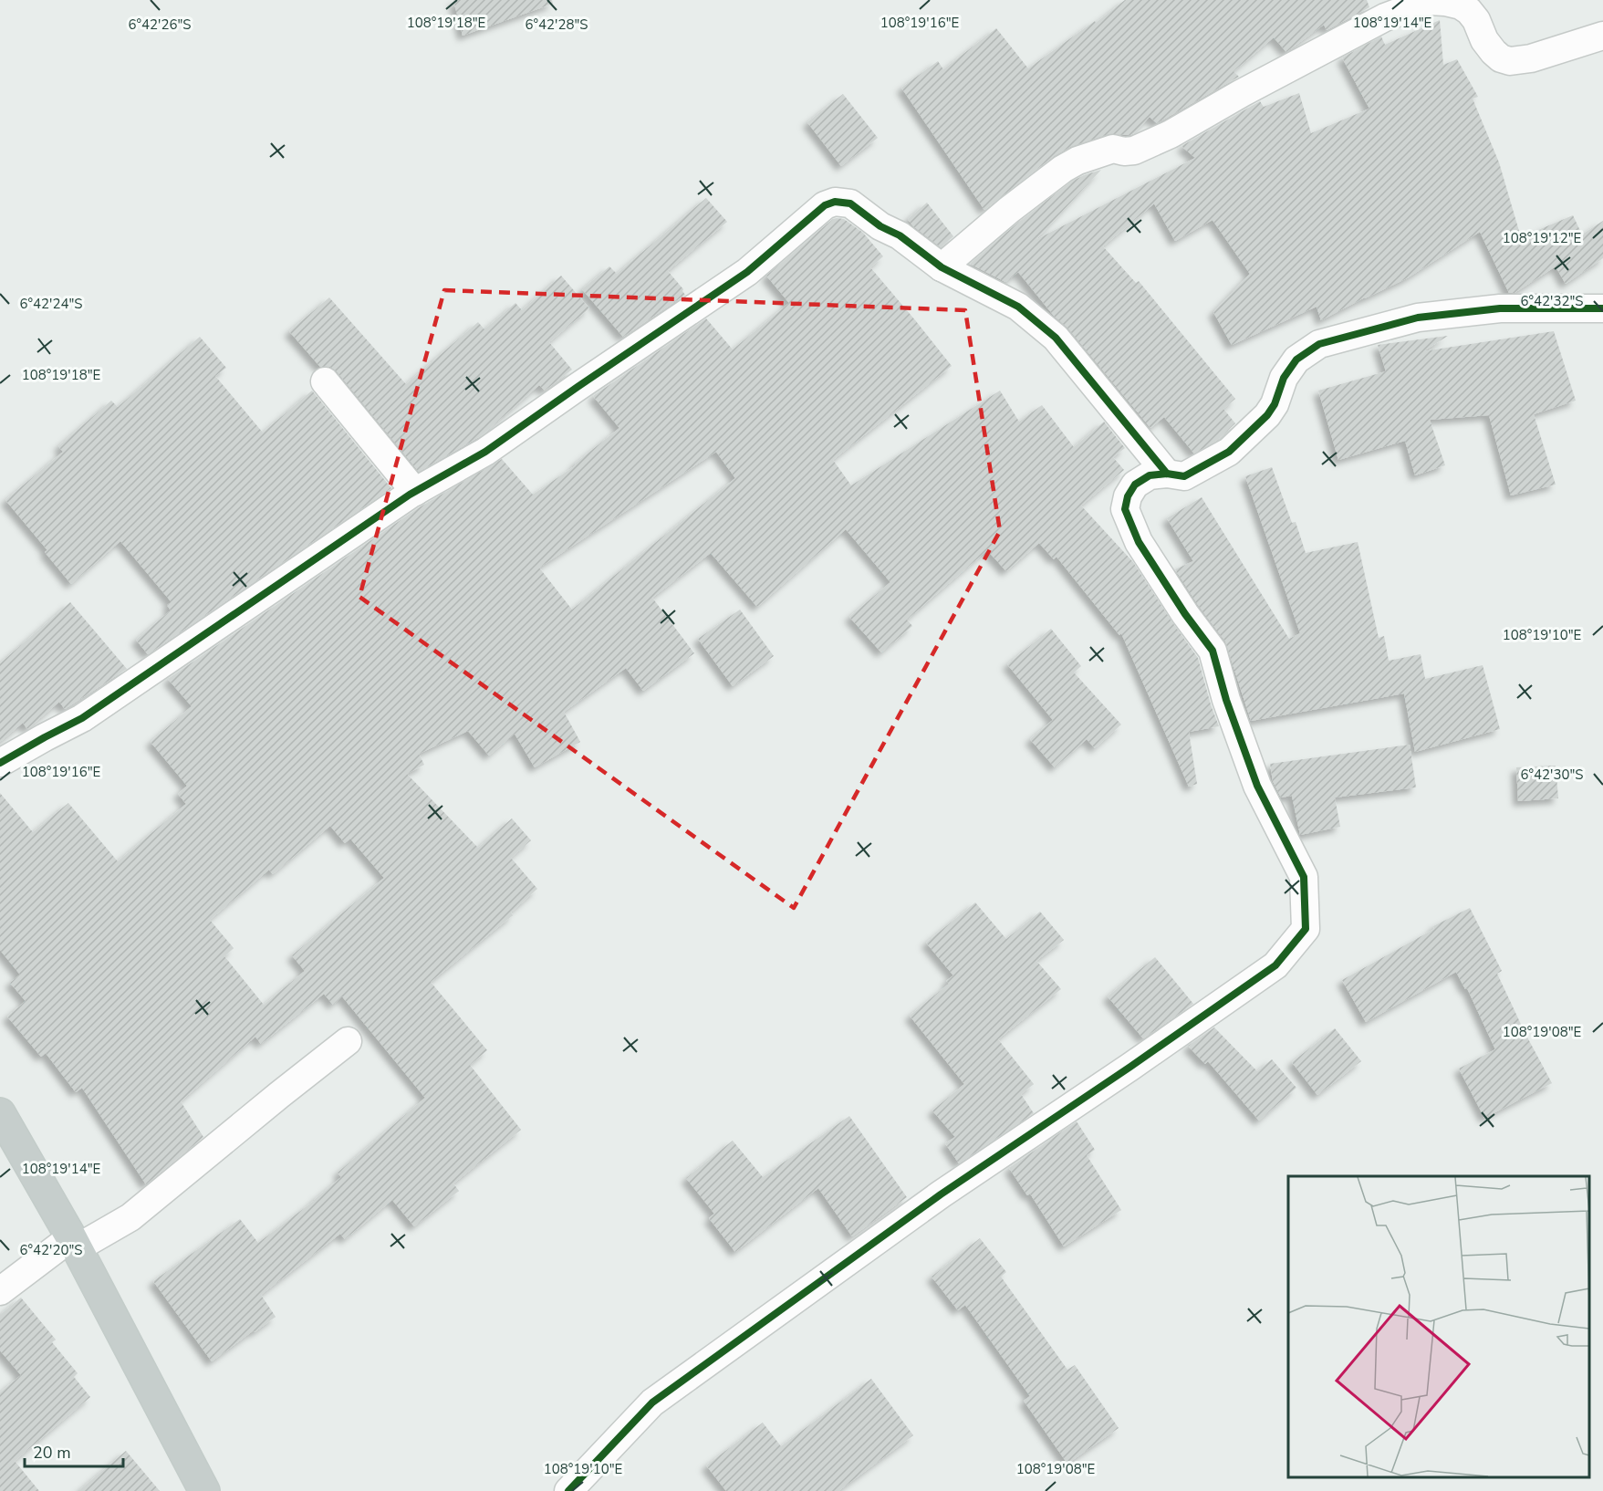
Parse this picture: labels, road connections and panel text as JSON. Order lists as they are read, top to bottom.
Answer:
{
  "scale_bar": "20 m",
  "coordinates": [
    "108°19'18\"E",
    "108°19'16\"E",
    "108°19'14\"E",
    "6°42'26\"S",
    "6°42'28\"S",
    "108°19'12\"E",
    "6°42'32\"S",
    "6°42'24\"S",
    "108°19'10\"E",
    "6°42'30\"S",
    "108°19'08\"E",
    "6°42'20\"S"
  ]
}
